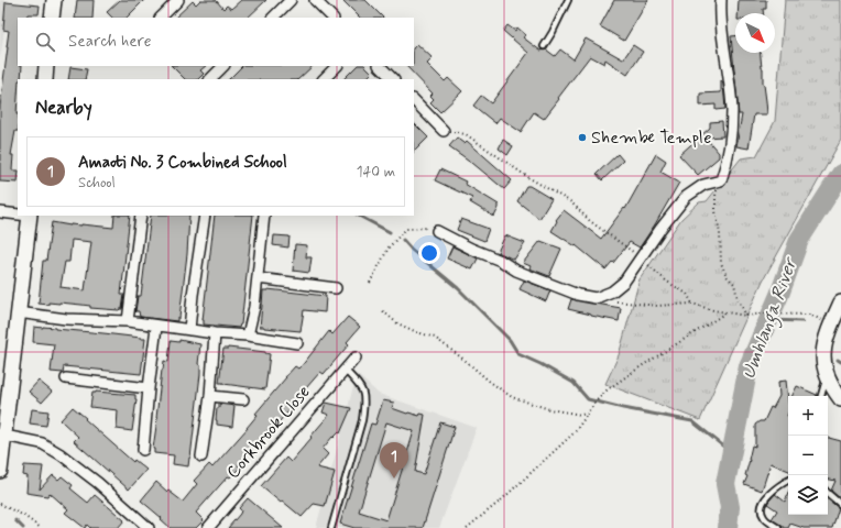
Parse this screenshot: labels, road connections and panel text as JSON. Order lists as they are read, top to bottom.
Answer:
{
  "streets": {
    "street": ["Corkbrook Close"]
  },
  "water": ["Umhlanga River"],
  "places": ["Shembe Temple"],
  "north": "bottom right",
  "page": {
    "search": "Search here",
    "heading": "Nearby",
    "list": [
      {
        "mark": "1",
        "name": "Amaoti No. 3 Combined School",
        "note": "School",
        "value": "140 m"
      }
    ],
    "map_buttons": ["+", "−"],
    "pins": "1"
  }
}
